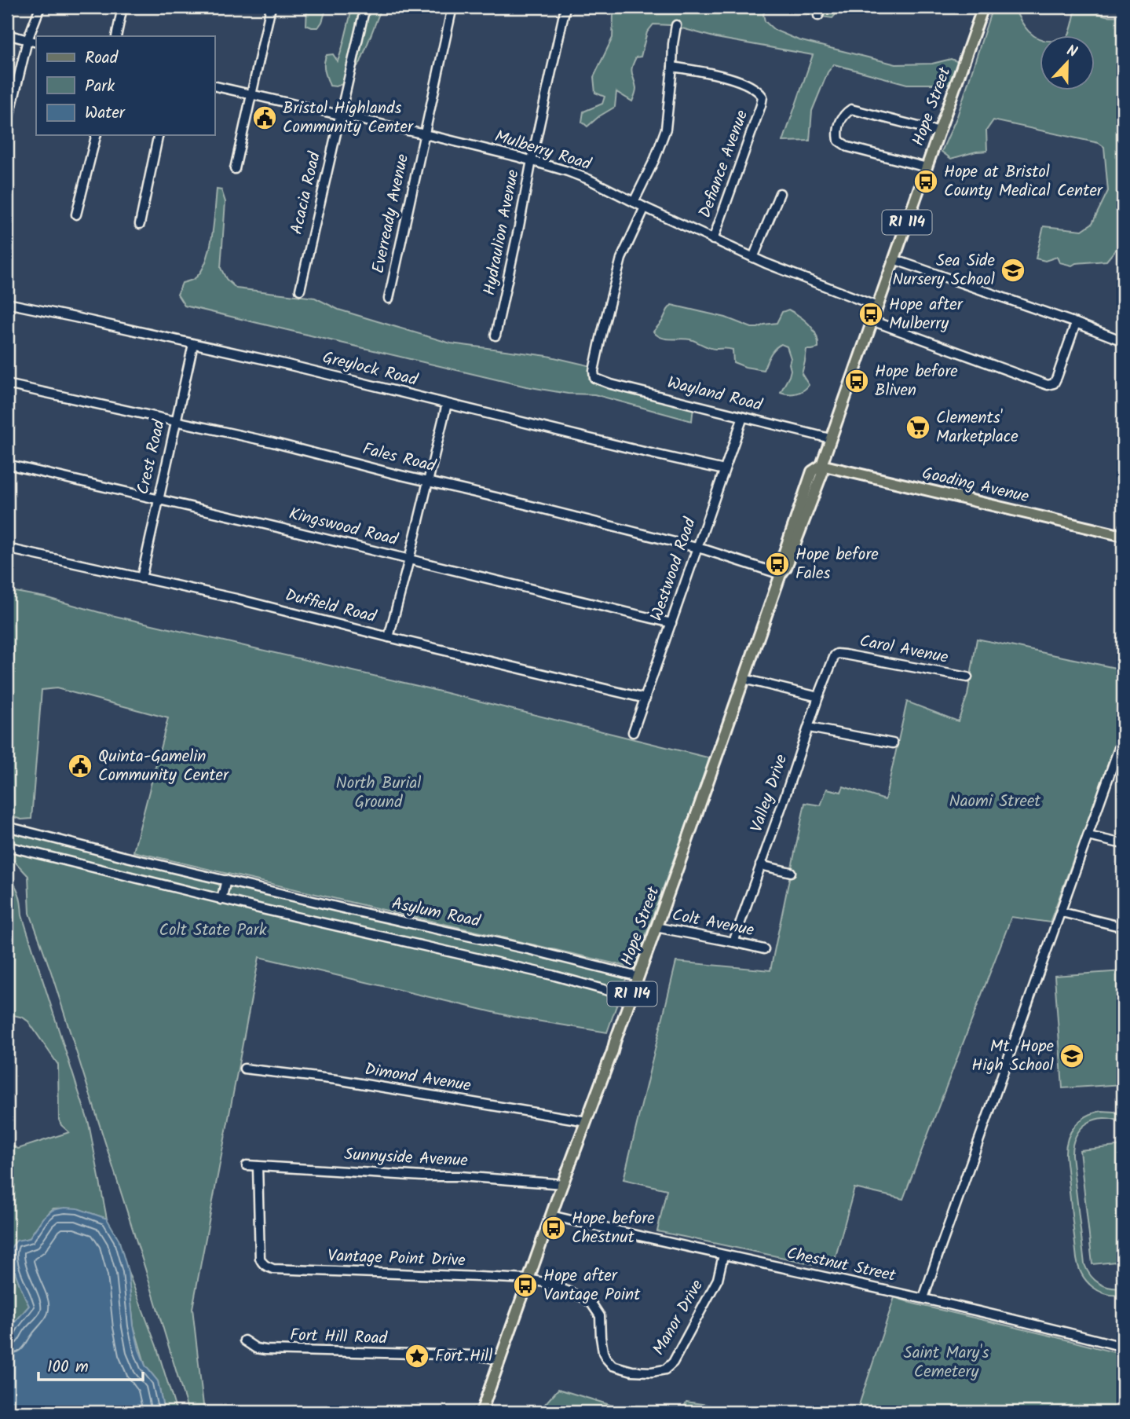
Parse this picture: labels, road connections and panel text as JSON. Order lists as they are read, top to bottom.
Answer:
{
  "streets": {
    "main road": ["Hope Street", "RI 114", "Gooding Avenue"],
    "street": [
      "Mulberry Road",
      "Defiance Avenue",
      "Acacia Road",
      "Everready Avenue",
      "Hydraulion Avenue",
      "Greylock Road",
      "Wayland Road",
      "Crest Road",
      "Fales Road",
      "Kingswood Road",
      "Westwood Road",
      "Duffield Road",
      "Carol Avenue",
      "Valley Drive",
      "Asylum Road",
      "Colt Avenue",
      "Dimond Avenue",
      "Sunnyside Avenue",
      "Vantage Point Drive",
      "Chestnut Street",
      "Manor Drive",
      "Fort Hill Road"
    ]
  },
  "crossings": [
    ["Hope Street", "Mulberry Road"],
    ["Hope Street", "Wayland Road"],
    ["Hope Street", "Fales Road"],
    ["Hope Street", "Gooding Avenue"],
    ["Hope Street", "Asylum Road"],
    ["Hope Street", "Colt Avenue"],
    ["Hope Street", "Dimond Avenue"],
    ["Hope Street", "Sunnyside Avenue"],
    ["Hope Street", "Vantage Point Drive"],
    ["Hope Street", "Chestnut Street"],
    ["Hope Street", "Manor Drive"],
    ["Hope Street", "Fort Hill Road"],
    ["Mulberry Road", "Defiance Avenue"],
    ["Mulberry Road", "Acacia Road"],
    ["Mulberry Road", "Everready Avenue"],
    ["Mulberry Road", "Hydraulion Avenue"],
    ["Mulberry Road", "Wayland Road"],
    ["Greylock Road", "Crest Road"],
    ["Greylock Road", "Westwood Road"],
    ["Wayland Road", "Westwood Road"],
    ["Crest Road", "Fales Road"],
    ["Crest Road", "Kingswood Road"],
    ["Crest Road", "Duffield Road"],
    ["Fales Road", "Westwood Road"],
    ["Kingswood Road", "Westwood Road"],
    ["Westwood Road", "Duffield Road"],
    ["Carol Avenue", "Valley Drive"],
    ["Valley Drive", "Colt Avenue"],
    ["Sunnyside Avenue", "Vantage Point Drive"],
    ["Vantage Point Drive", "Manor Drive"],
    ["Chestnut Street", "Manor Drive"]
  ],
  "parks": [
    "North Burial Ground",
    "Naomi Street",
    "Colt State Park",
    "Saint Mary's Cemetery"
  ],
  "places": {
    "public building": ["Bristol Highlands Community Center", "Quinta-Gamelin Community Center"],
    "bus stop": [
      "Hope at Bristol County Medical Center",
      "Hope after Mulberry",
      "Hope before Bliven",
      "Hope before Fales",
      "Hope before Chestnut",
      "Hope after Vantage Point"
    ],
    "school or university": ["Sea Side Nursery School", "Mt. Hope High School"],
    "supermarket": ["Clements' Marketplace"],
    "place": ["Fort Hill"]
  },
  "legend": ["Road", "Park", "Water"],
  "scale_bar": "100 m",
  "north": "top"
}
